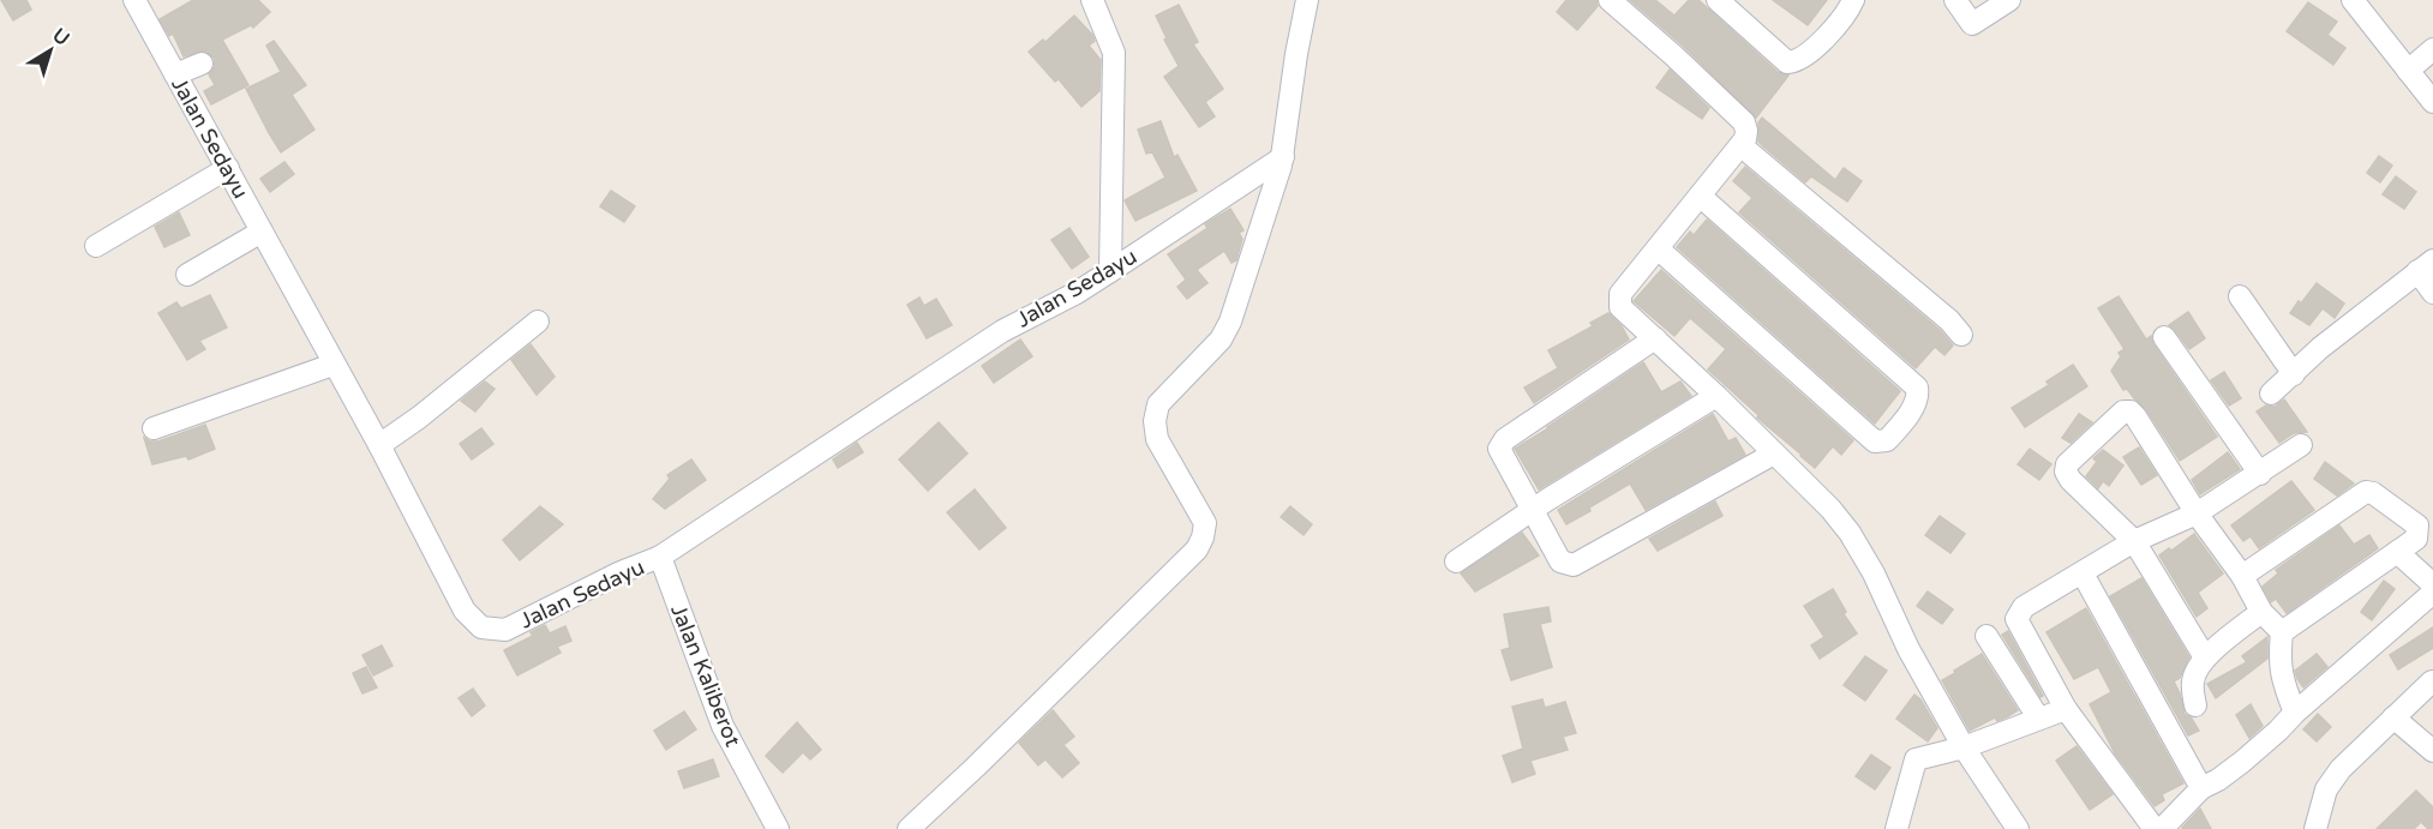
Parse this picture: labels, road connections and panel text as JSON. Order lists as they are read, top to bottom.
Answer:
{
  "streets": {
    "street": ["Jalan Sedayu", "Jalan Kaliberot"]
  },
  "crossings": [
    ["Jalan Sedayu", "Jalan Kaliberot"]
  ],
  "north": "top right"
}
